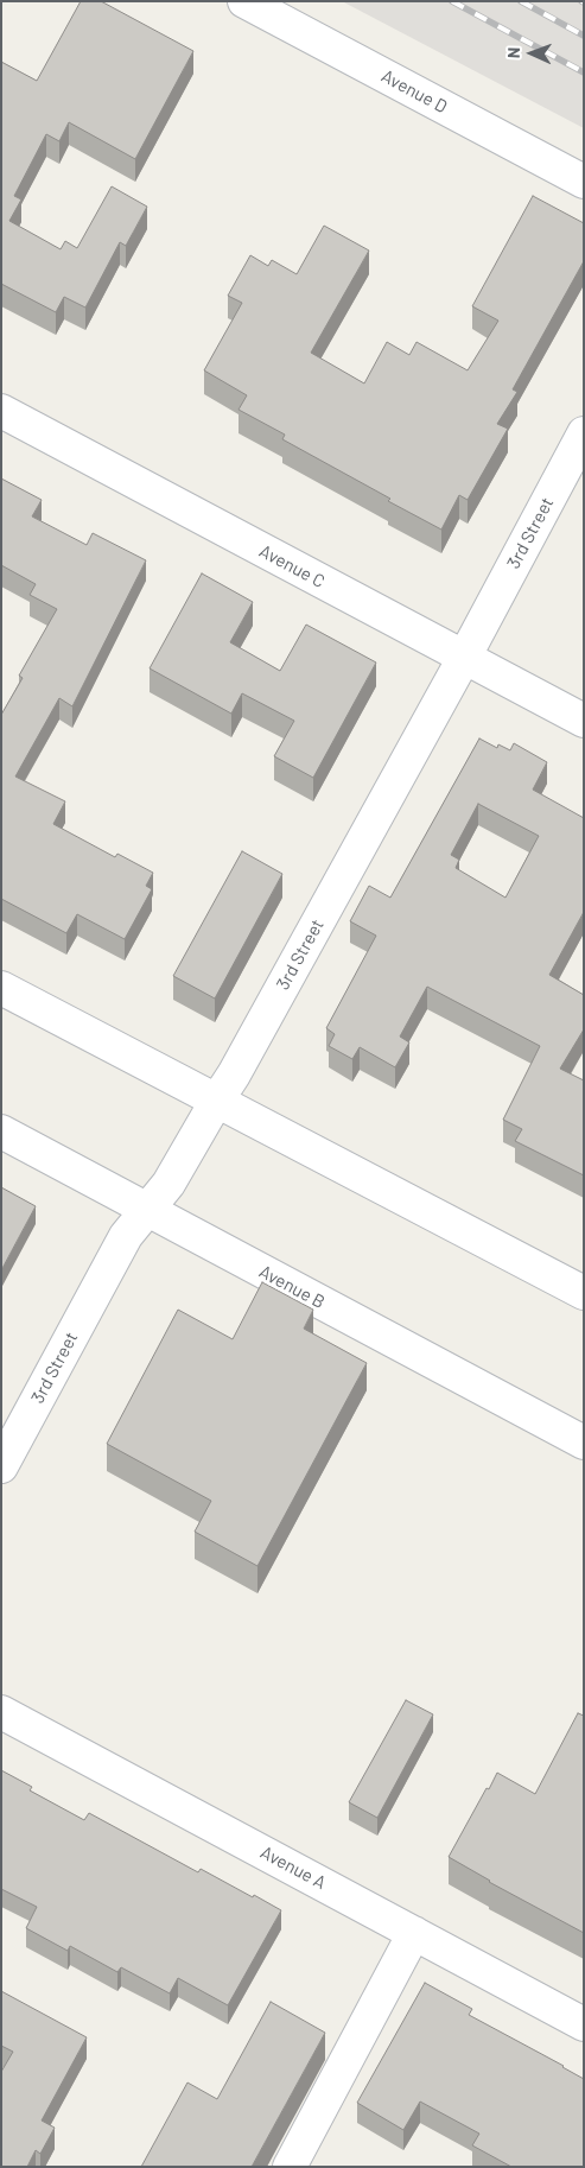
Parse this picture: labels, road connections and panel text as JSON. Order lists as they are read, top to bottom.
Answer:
{
  "streets": {
    "street": [
      "Avenue D",
      "3rd Street",
      "Avenue C",
      "Avenue B",
      "Avenue A"
    ]
  },
  "crossings": [
    ["3rd Street", "Avenue C"],
    ["3rd Street", "Avenue B"]
  ],
  "north": "left"
}
